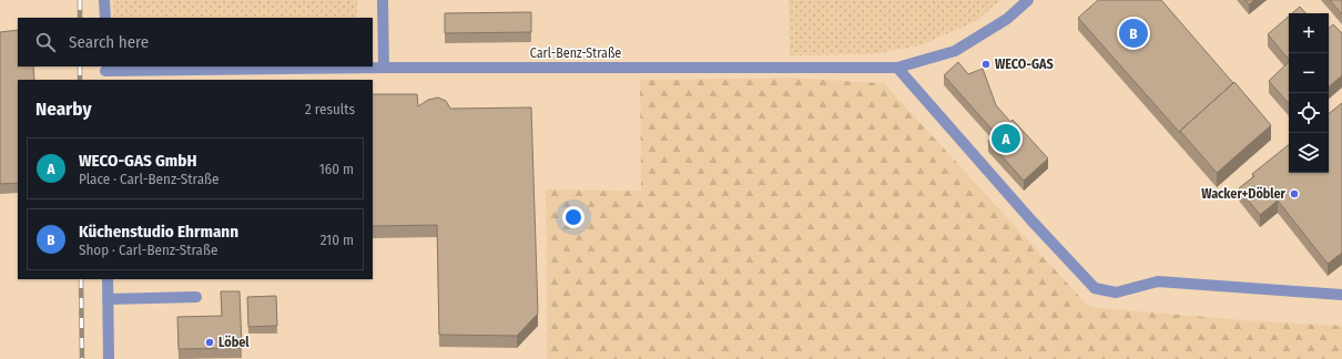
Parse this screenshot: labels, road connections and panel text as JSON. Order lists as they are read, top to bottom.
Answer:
{
  "streets": {
    "street": ["Carl-Benz-Straße"]
  },
  "places": ["WECO-GAS", "Wacker+Döbler", "Löbel"],
  "page": {
    "map_buttons": ["+", "−"],
    "pins": ["B", "A"],
    "search": "Search here",
    "heading": ["Nearby", "2 results"],
    "list": [
      {
        "mark": "A",
        "name": "WECO-GAS GmbH",
        "note": "Place · Carl-Benz-Straße",
        "value": "160 m"
      },
      {
        "mark": "B",
        "name": "Küchenstudio Ehrmann",
        "note": "Shop · Carl-Benz-Straße",
        "value": "210 m"
      }
    ]
  }
}
